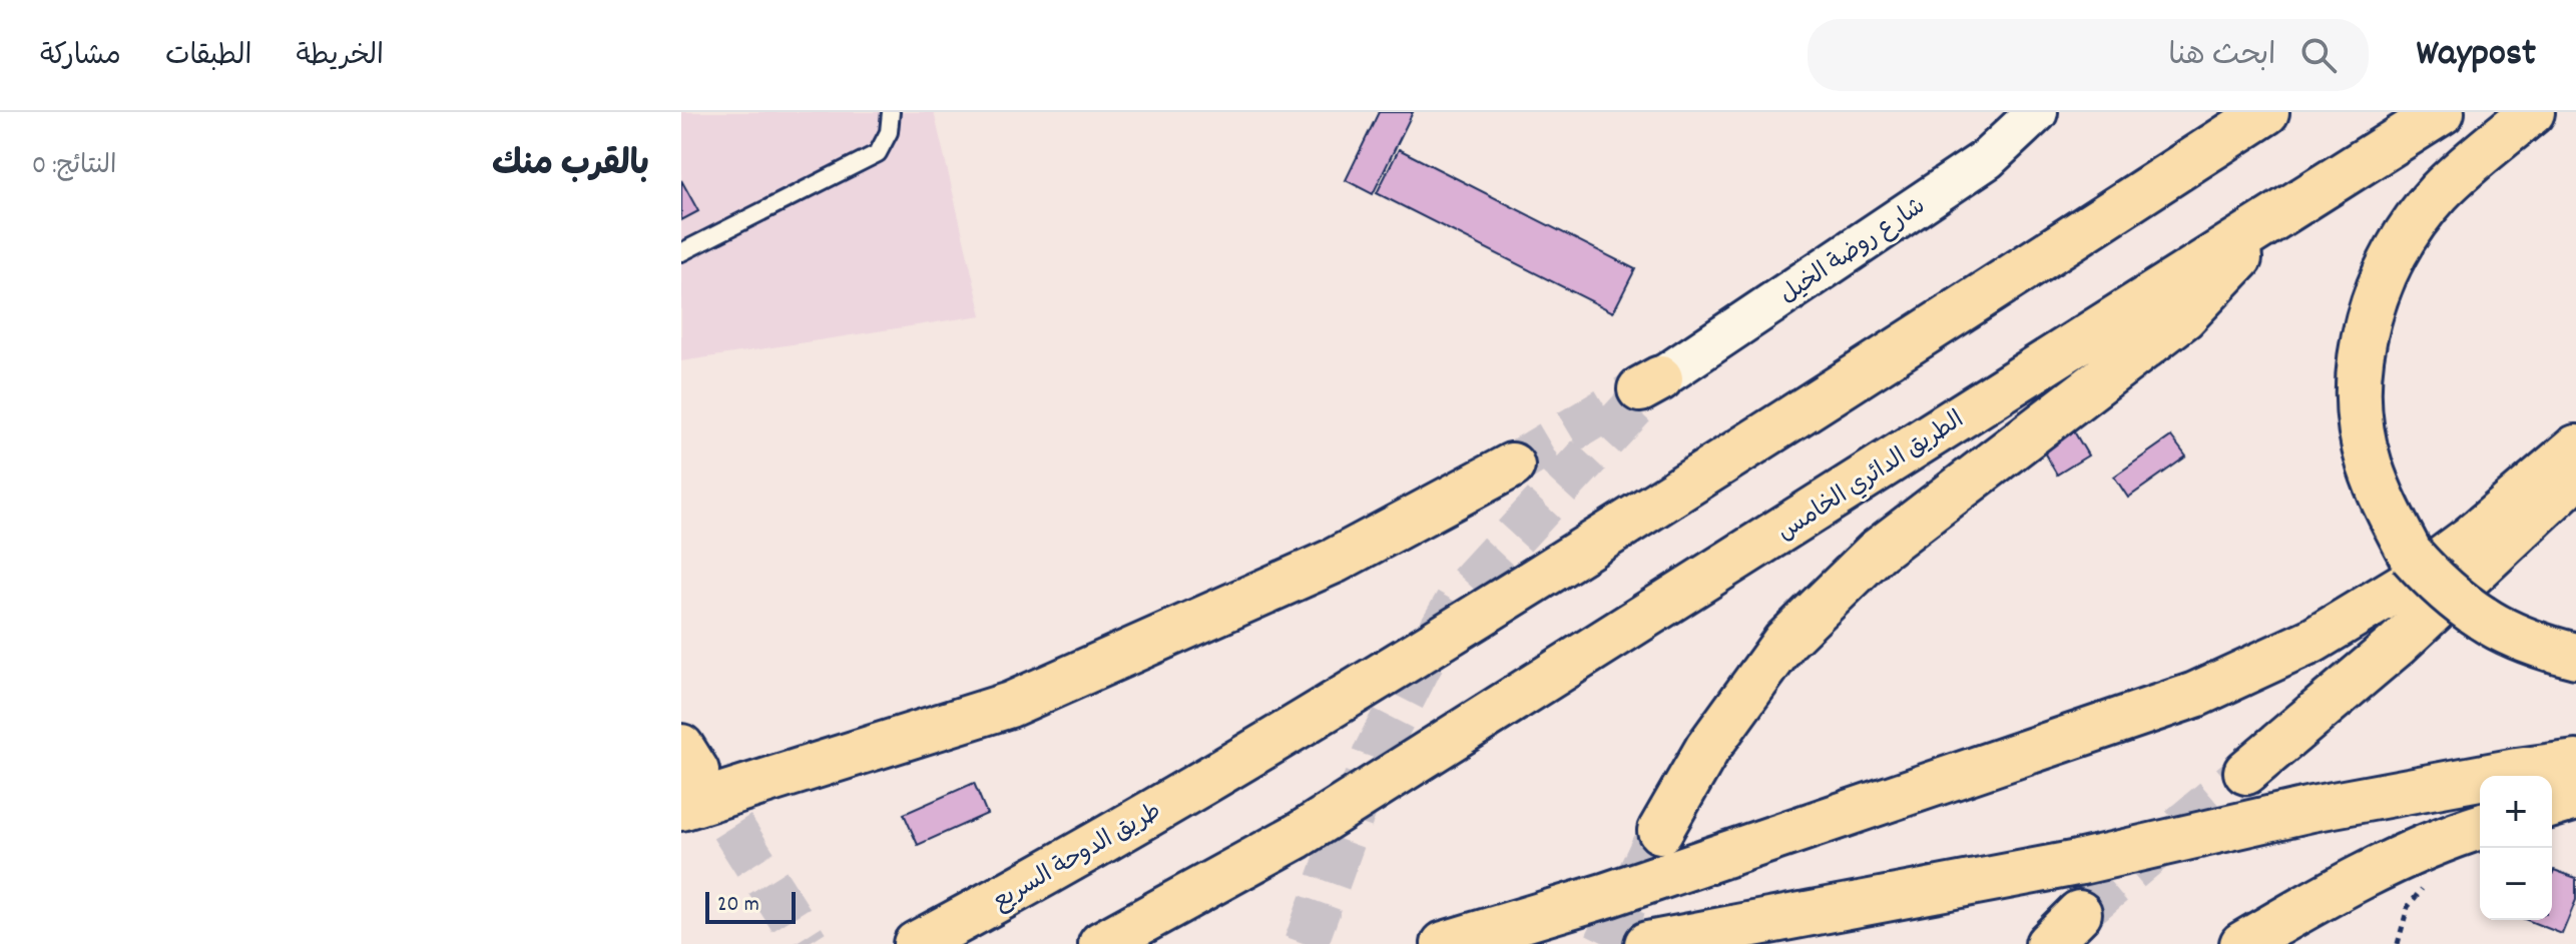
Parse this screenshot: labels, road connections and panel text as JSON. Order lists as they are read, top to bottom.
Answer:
{
  "streets": {
    "main road": ["الطريق الدائري الخامس", "طريق الدوحة السريع"],
    "street": ["شارع روضة الخيل"]
  },
  "scale_bar": "20 m",
  "page": {
    "header": "Waypost",
    "search": "ابحث هنا",
    "nav": ["الخريطة", "الطبقات", "مشاركة"],
    "heading": ["بالقرب منك", "النتائج: 0"],
    "map_buttons": ["+", "−"],
    "scale": "20 m"
  }
}
